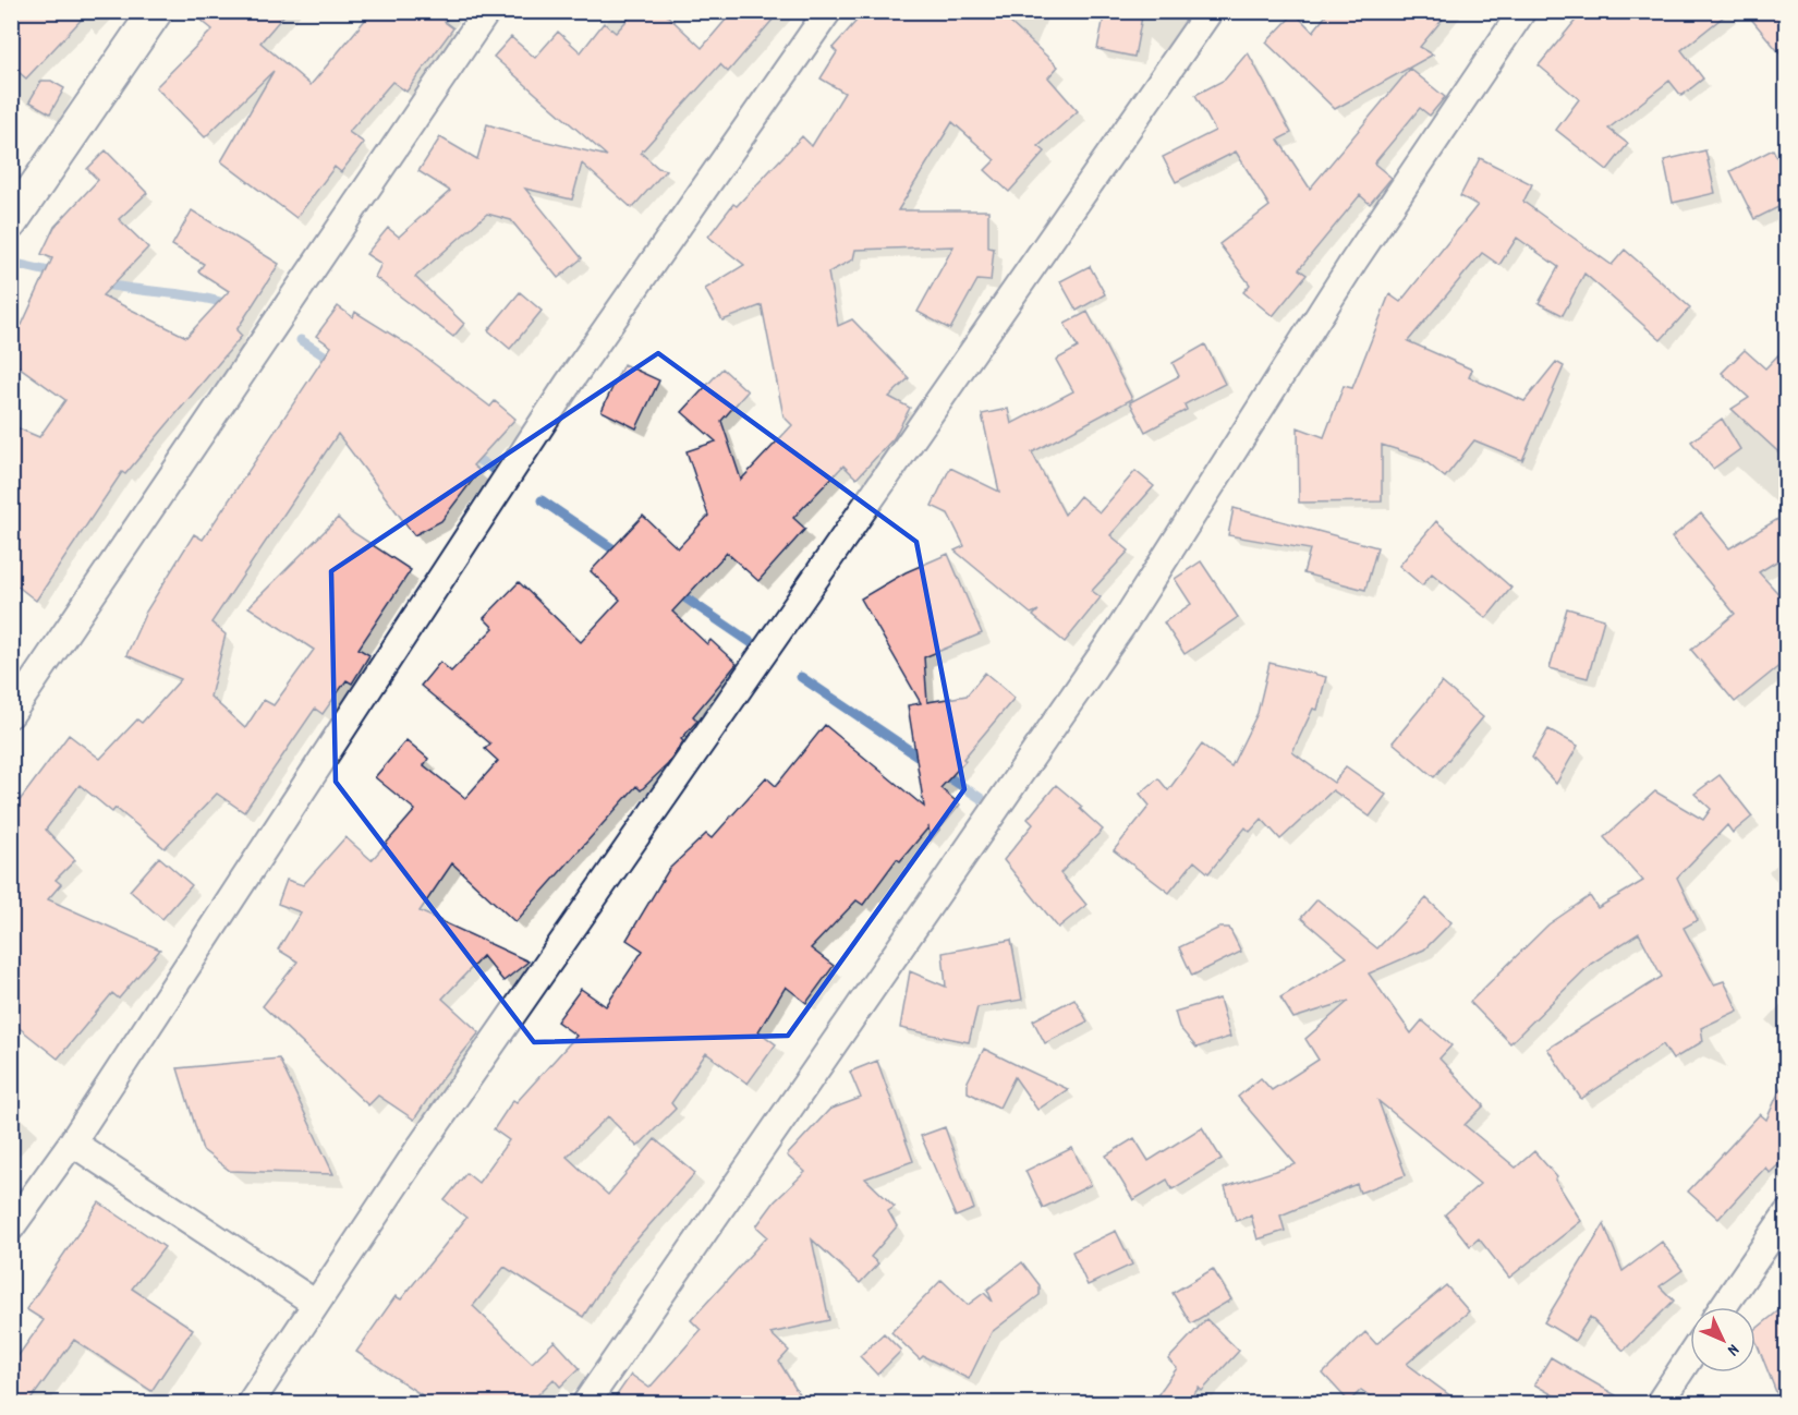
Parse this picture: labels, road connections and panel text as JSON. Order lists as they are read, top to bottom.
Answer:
{
  "north": "bottom right"
}
